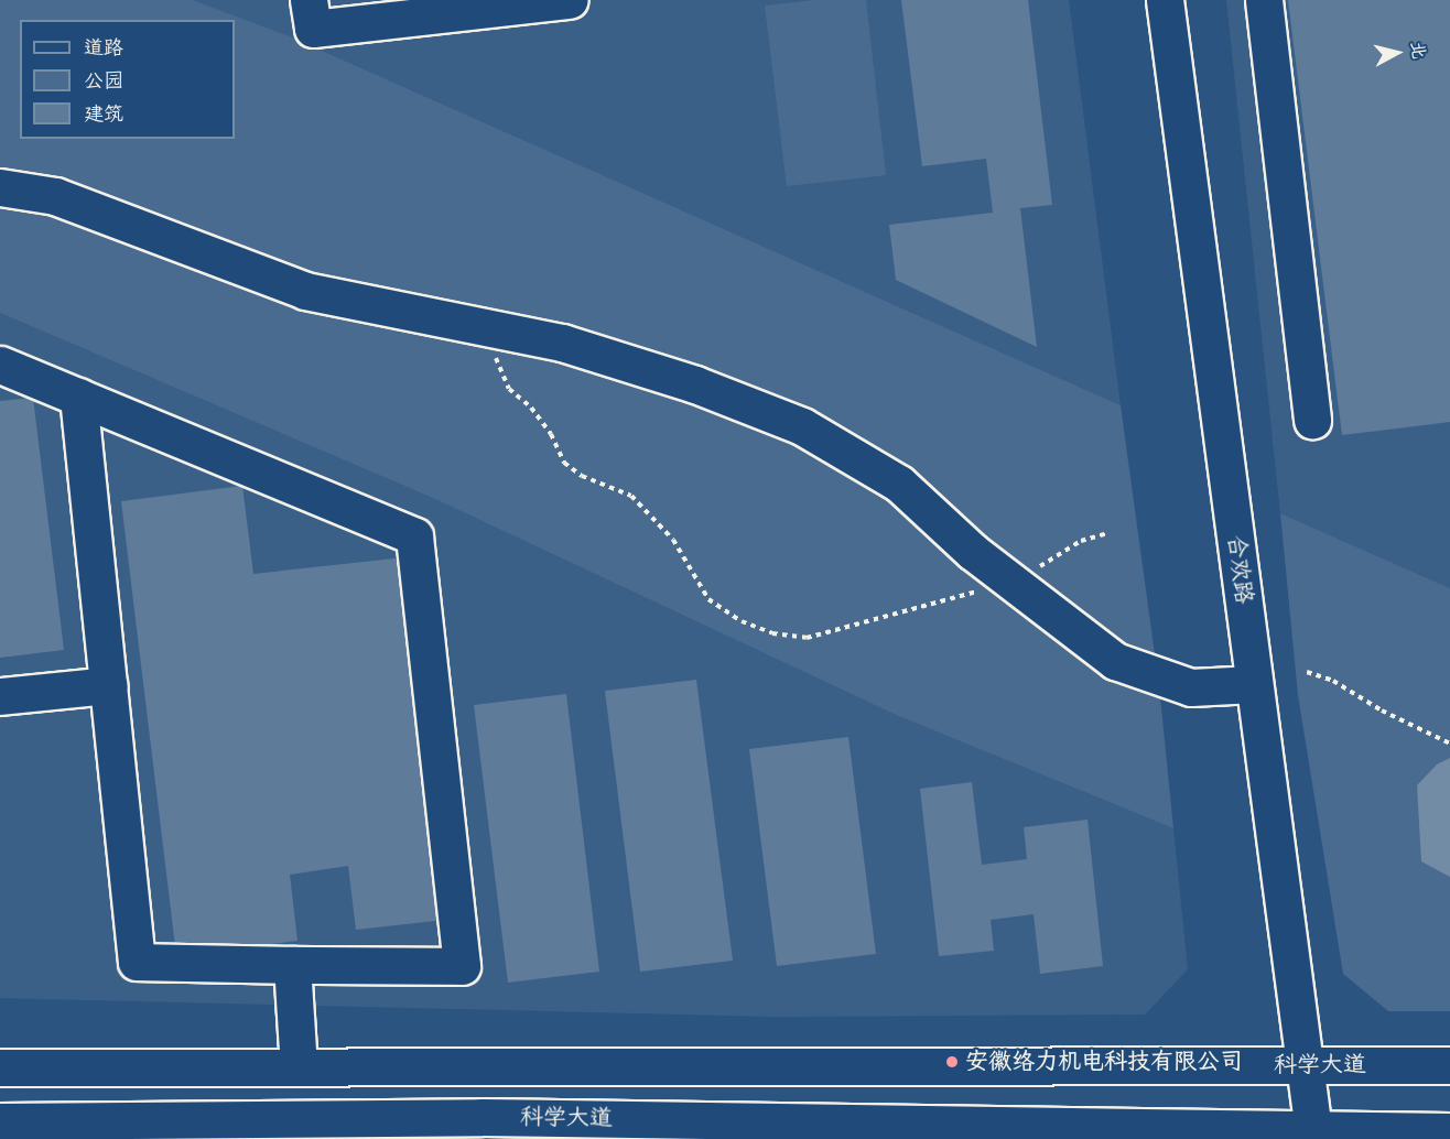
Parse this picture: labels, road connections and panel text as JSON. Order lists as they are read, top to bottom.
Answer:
{
  "streets": {
    "main road": ["合欢路", "科学大道"]
  },
  "crossings": [
    ["合欢路", "科学大道"]
  ],
  "places": ["安徽络力机电科技有限公司"],
  "legend": ["道路", "公园", "建筑"],
  "north": "right"
}
